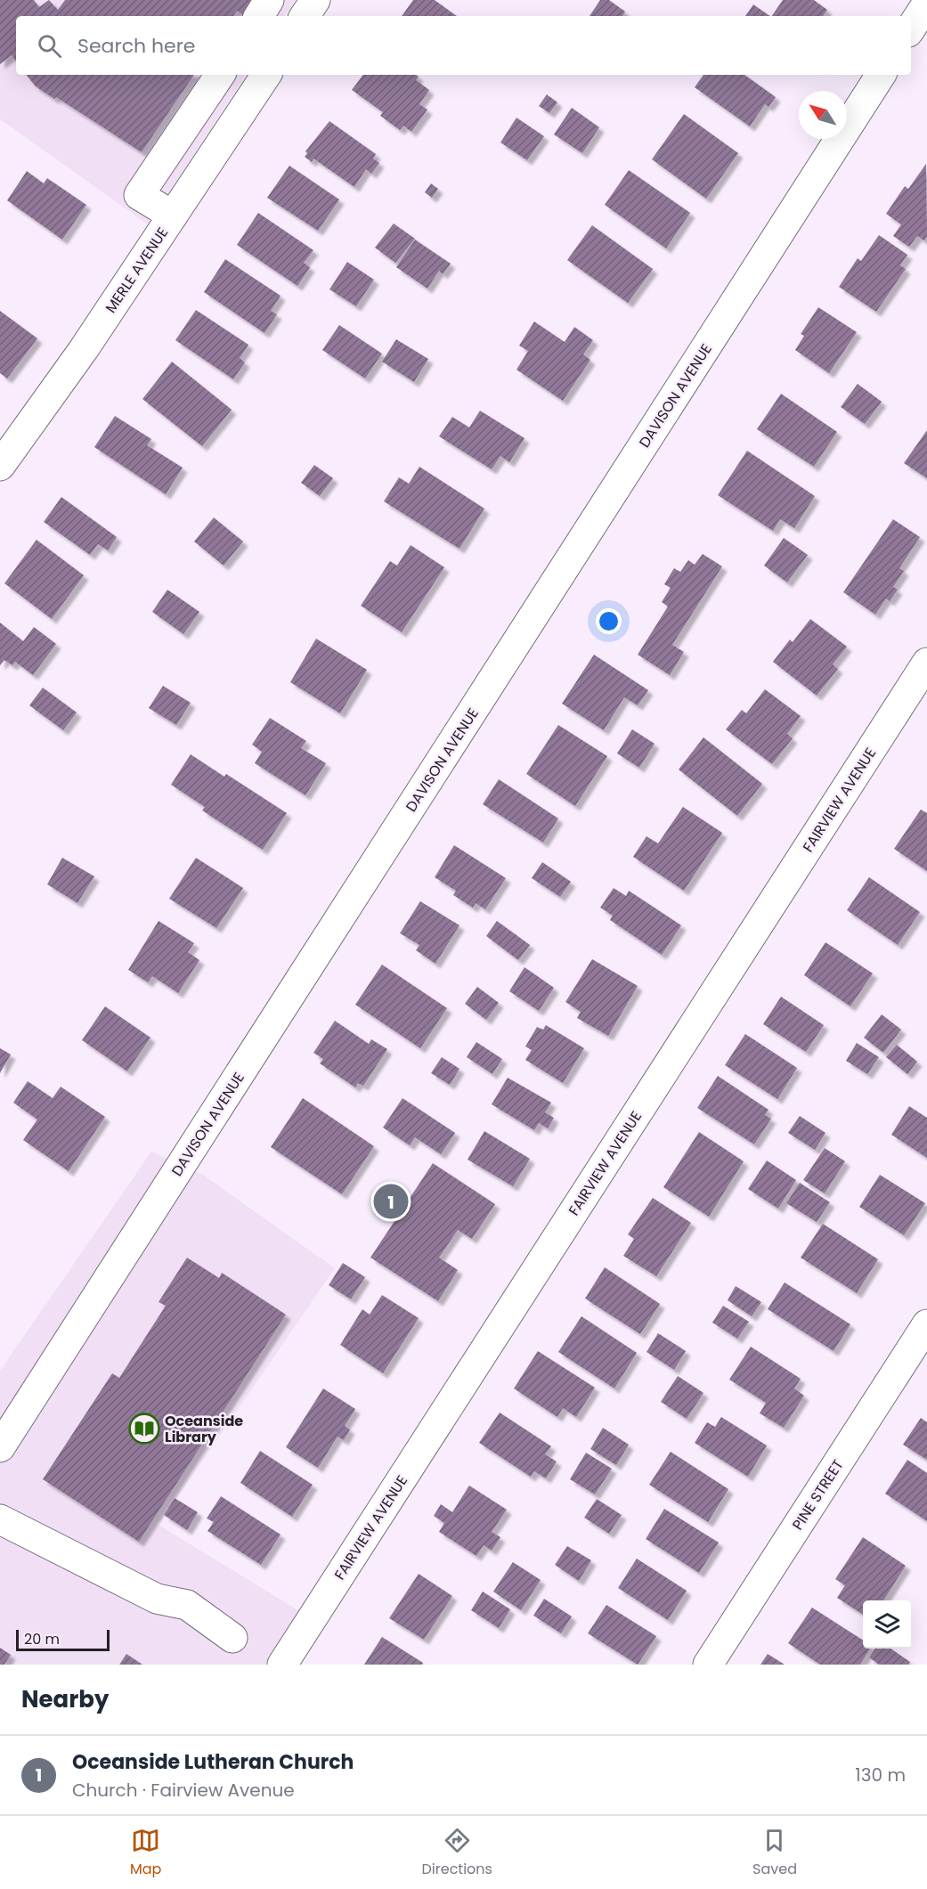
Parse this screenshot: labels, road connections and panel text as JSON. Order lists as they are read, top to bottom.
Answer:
{
  "streets": {
    "street": [
      "MERLE AVENUE",
      "DAVISON AVENUE",
      "FAIRVIEW AVENUE",
      "PINE STREET"
    ]
  },
  "places": {
    "library": ["Oceanside Library"]
  },
  "scale_bar": "20 m",
  "north": "top left",
  "page": {
    "search": "Search here",
    "pins": "1",
    "scale": "20 m",
    "heading": "Nearby",
    "list": [
      {
        "mark": "1",
        "name": "Oceanside Lutheran Church",
        "note": "Church · Fairview Avenue",
        "value": "130 m"
      }
    ],
    "nav": ["Map", "Directions", "Saved"]
  }
}
